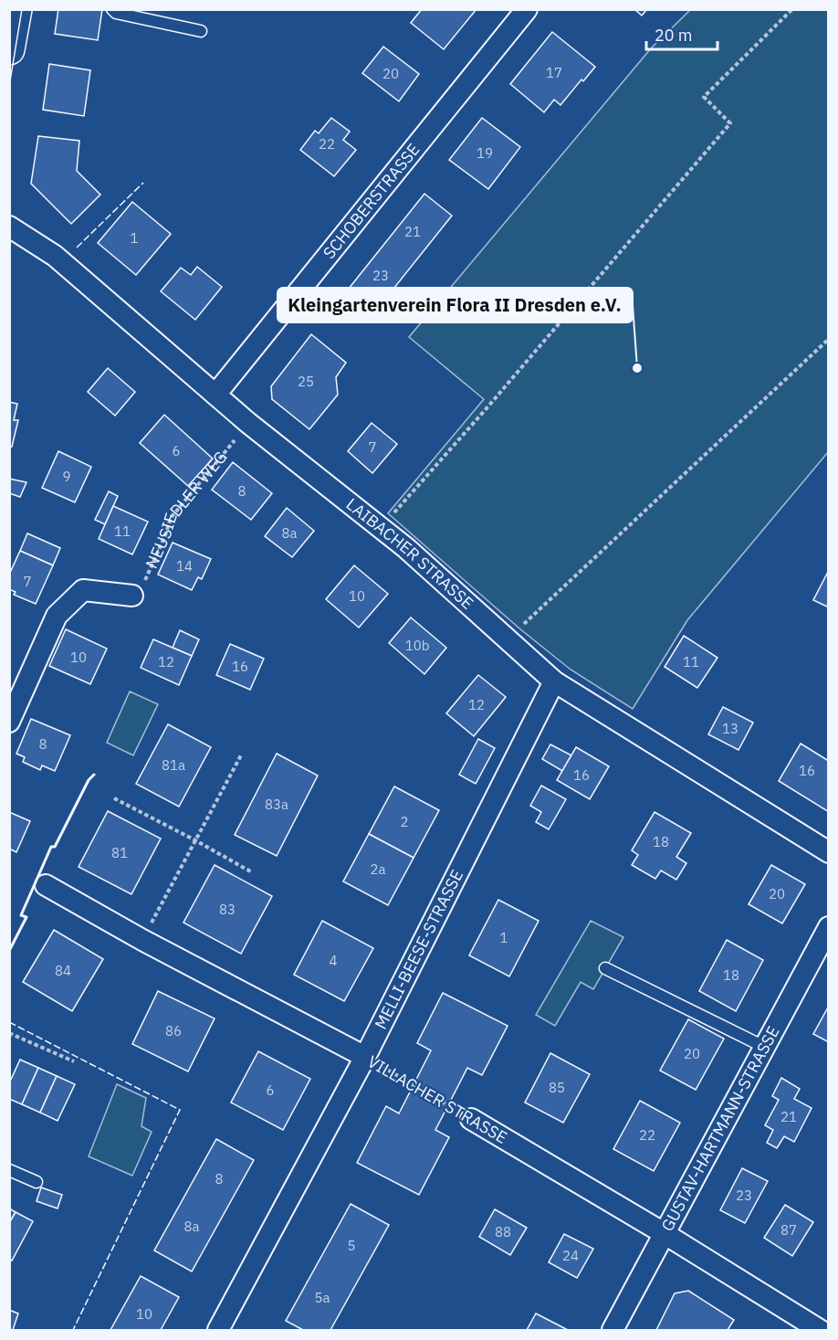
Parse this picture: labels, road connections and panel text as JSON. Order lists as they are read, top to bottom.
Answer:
{
  "streets": {
    "street": [
      "SCHOBERSTRASSE",
      "LAIBACHER STRASSE",
      "MELLI-BEESE-STRASSE",
      "VILLACHER STRASSE",
      "GUSTAV-HARTMANN-STRASSE"
    ],
    "path": ["NEUSIEDLER WEG"]
  },
  "crossings": [
    ["SCHOBERSTRASSE", "LAIBACHER STRASSE"],
    ["NEUSIEDLER WEG", "LAIBACHER STRASSE"],
    ["LAIBACHER STRASSE", "MELLI-BEESE-STRASSE"],
    ["MELLI-BEESE-STRASSE", "VILLACHER STRASSE"],
    ["VILLACHER STRASSE", "GUSTAV-HARTMANN-STRASSE"]
  ],
  "places": ["Kleingartenverein Flora II Dresden e.V."],
  "house_numbers": [
    "17",
    "20",
    "22",
    "19",
    "21",
    "1",
    "23",
    "25",
    "7",
    "6",
    "9",
    "8",
    "11",
    "8a",
    "14",
    "7",
    "10",
    "10b",
    "10",
    "12",
    "11",
    "16",
    "12",
    "13",
    "8",
    "81a",
    "16",
    "16",
    "83a",
    "2",
    "18",
    "81",
    "2a",
    "20",
    "83",
    "1",
    "4",
    "84",
    "18",
    "86",
    "20",
    "85",
    "6",
    "21",
    "22",
    "8",
    "23",
    "8a",
    "87",
    "88",
    "5",
    "24",
    "5a",
    "10"
  ],
  "scale_bar": "20 m"
}
